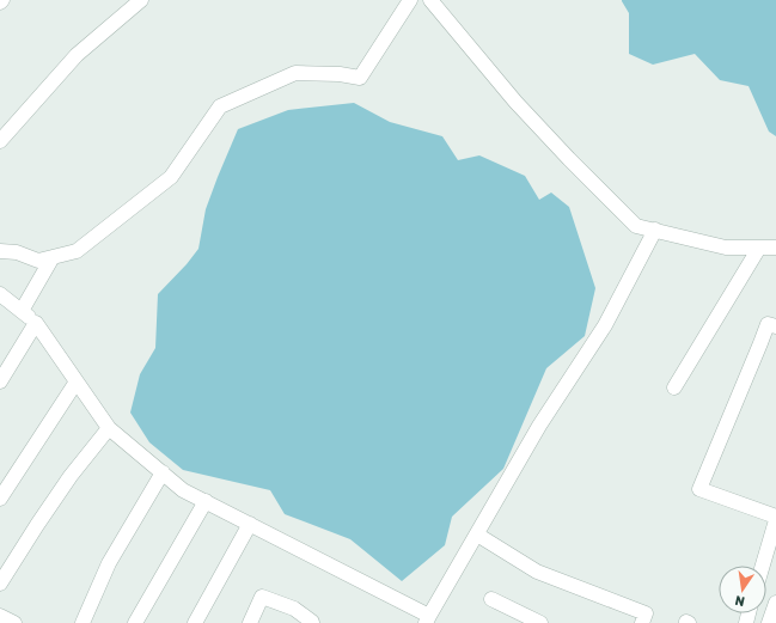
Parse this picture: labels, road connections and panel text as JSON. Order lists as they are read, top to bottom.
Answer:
{
  "north": "bottom"
}
